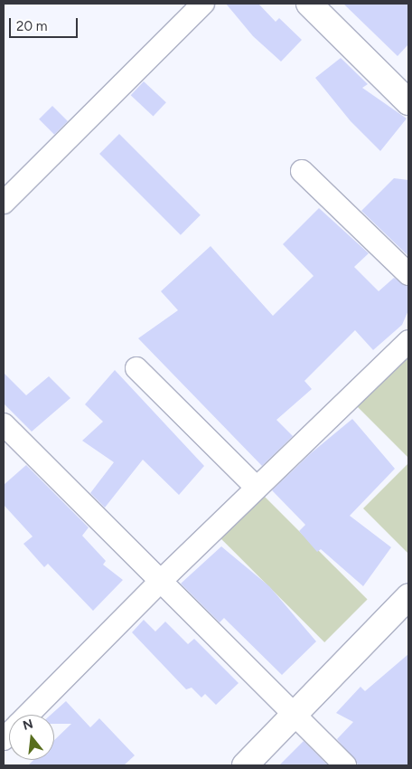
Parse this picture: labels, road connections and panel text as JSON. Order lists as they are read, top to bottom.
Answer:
{
  "scale_bar": "20 m",
  "north": "top"
}
